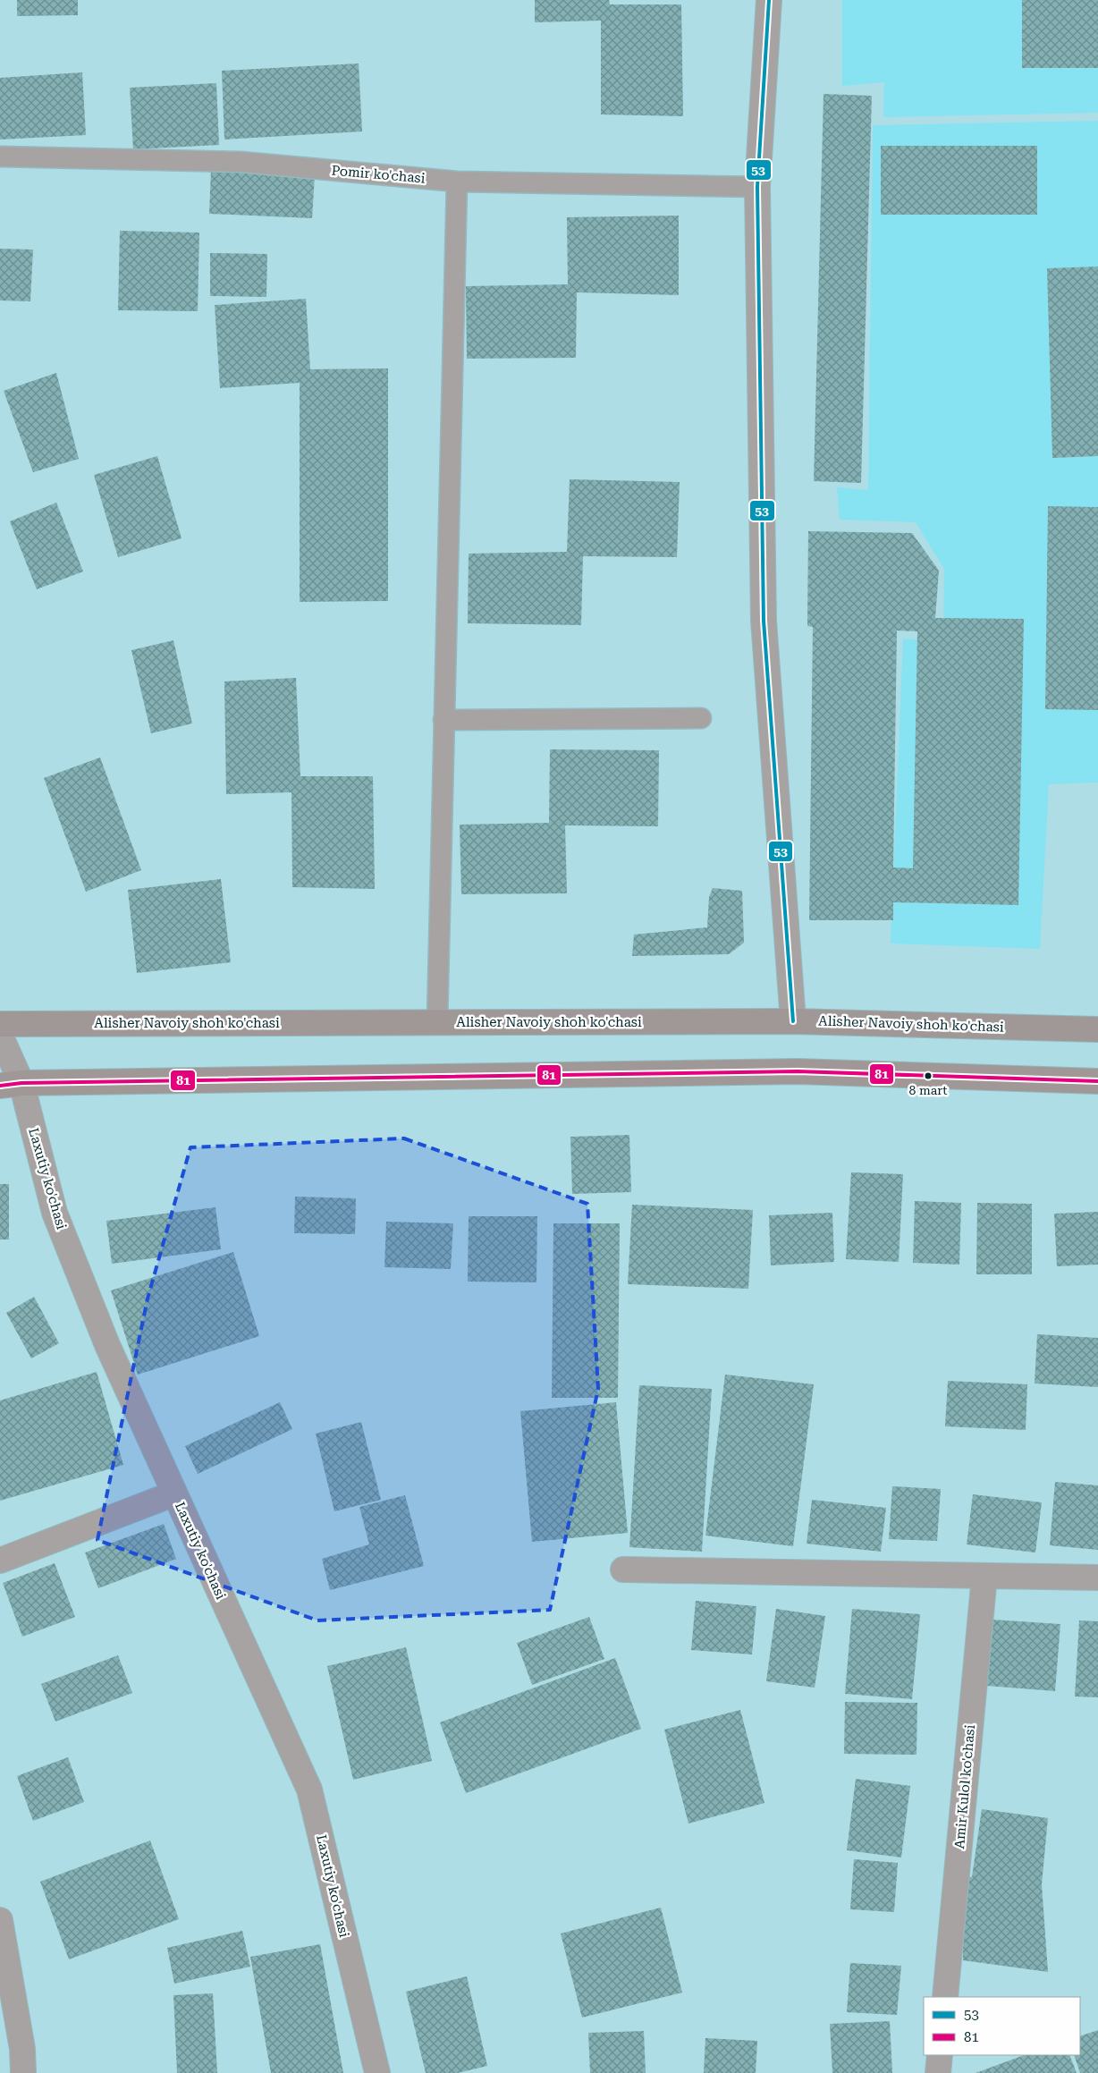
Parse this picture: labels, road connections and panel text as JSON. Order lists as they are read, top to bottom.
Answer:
{
  "streets": {
    "main road": ["Alisher Navoiy shoh ko'chasi"],
    "street": ["Laxutiy ko'chasi", "Amir Kulol ko'chasi"],
    "lane": ["Pomir ko'chasi"]
  },
  "places": ["8 mart"],
  "lines": ["transit line 53", "transit line 81"],
  "legend": ["53", "81"]
}
